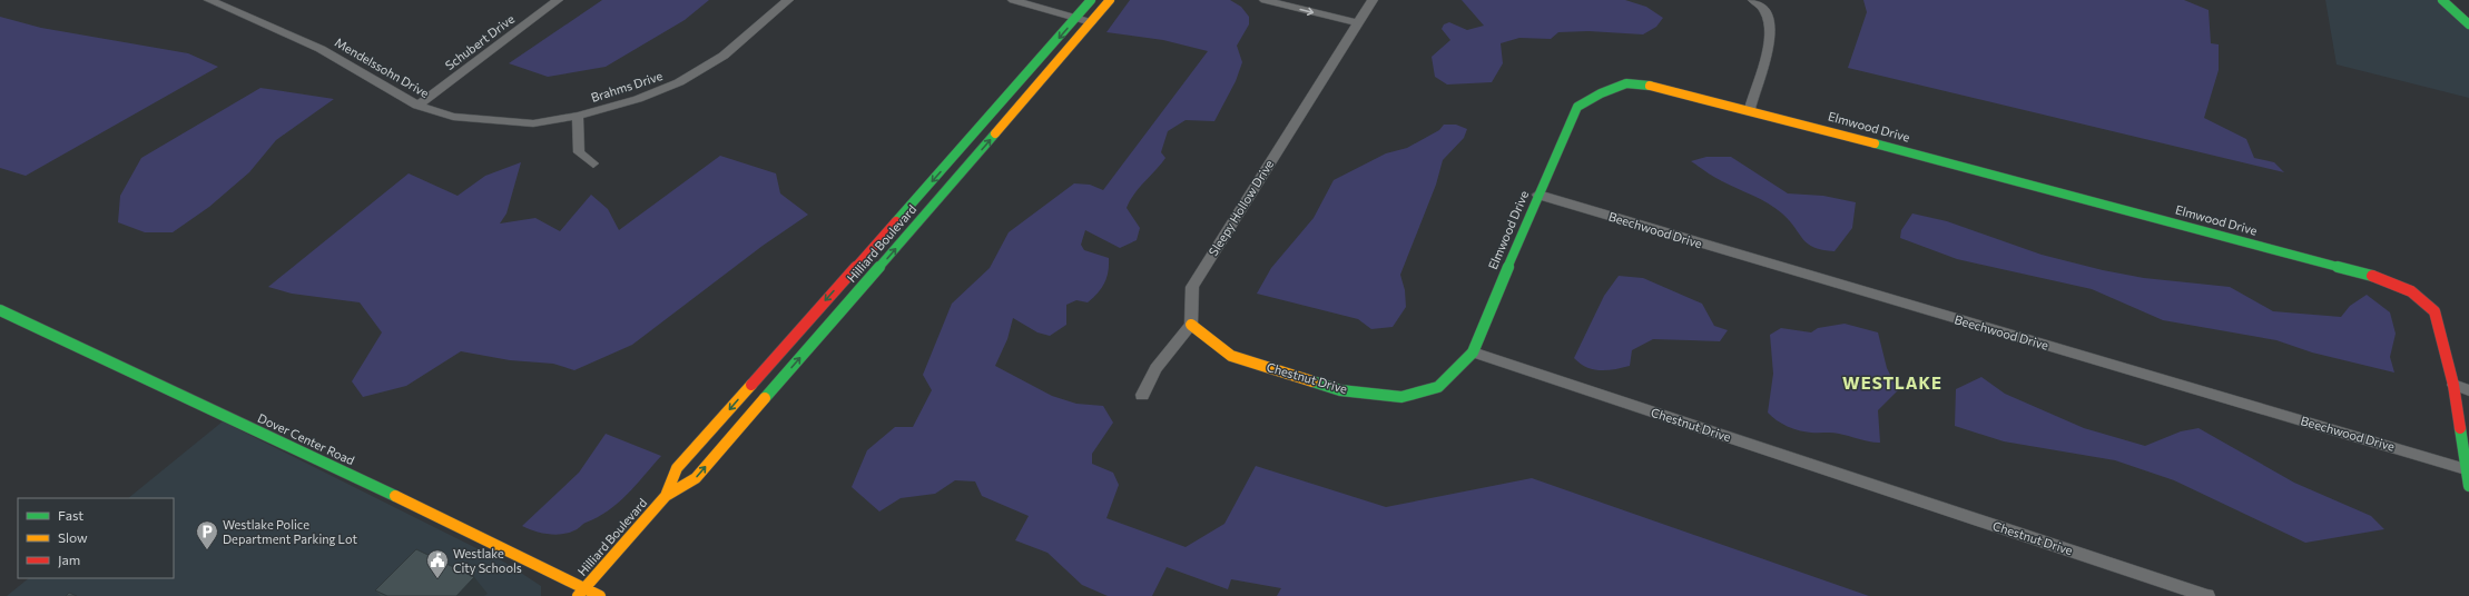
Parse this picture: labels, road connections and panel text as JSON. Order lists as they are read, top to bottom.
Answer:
{
  "streets": {
    "street": [
      "Schubert Drive",
      "Mendelssohn Drive",
      "Brahms Drive",
      "Elmwood Drive",
      "Sleepy Hollow Drive",
      "Beechwood Drive",
      "Hilliard Boulevard",
      "Chestnut Drive",
      "Dover Center Road"
    ]
  },
  "crossings": [
    ["Schubert Drive", "Mendelssohn Drive"],
    ["Mendelssohn Drive", "Brahms Drive"],
    ["Elmwood Drive", "Beechwood Drive"],
    ["Elmwood Drive", "Chestnut Drive"],
    ["Sleepy Hollow Drive", "Chestnut Drive"],
    ["Hilliard Boulevard", "Dover Center Road"]
  ],
  "districts": ["WESTLAKE"],
  "places": {
    "parking": ["Westlake Police Department Parking Lot"],
    "public building": ["Westlake City Schools"]
  },
  "legend": ["Fast", "Slow", "Jam"]
}
